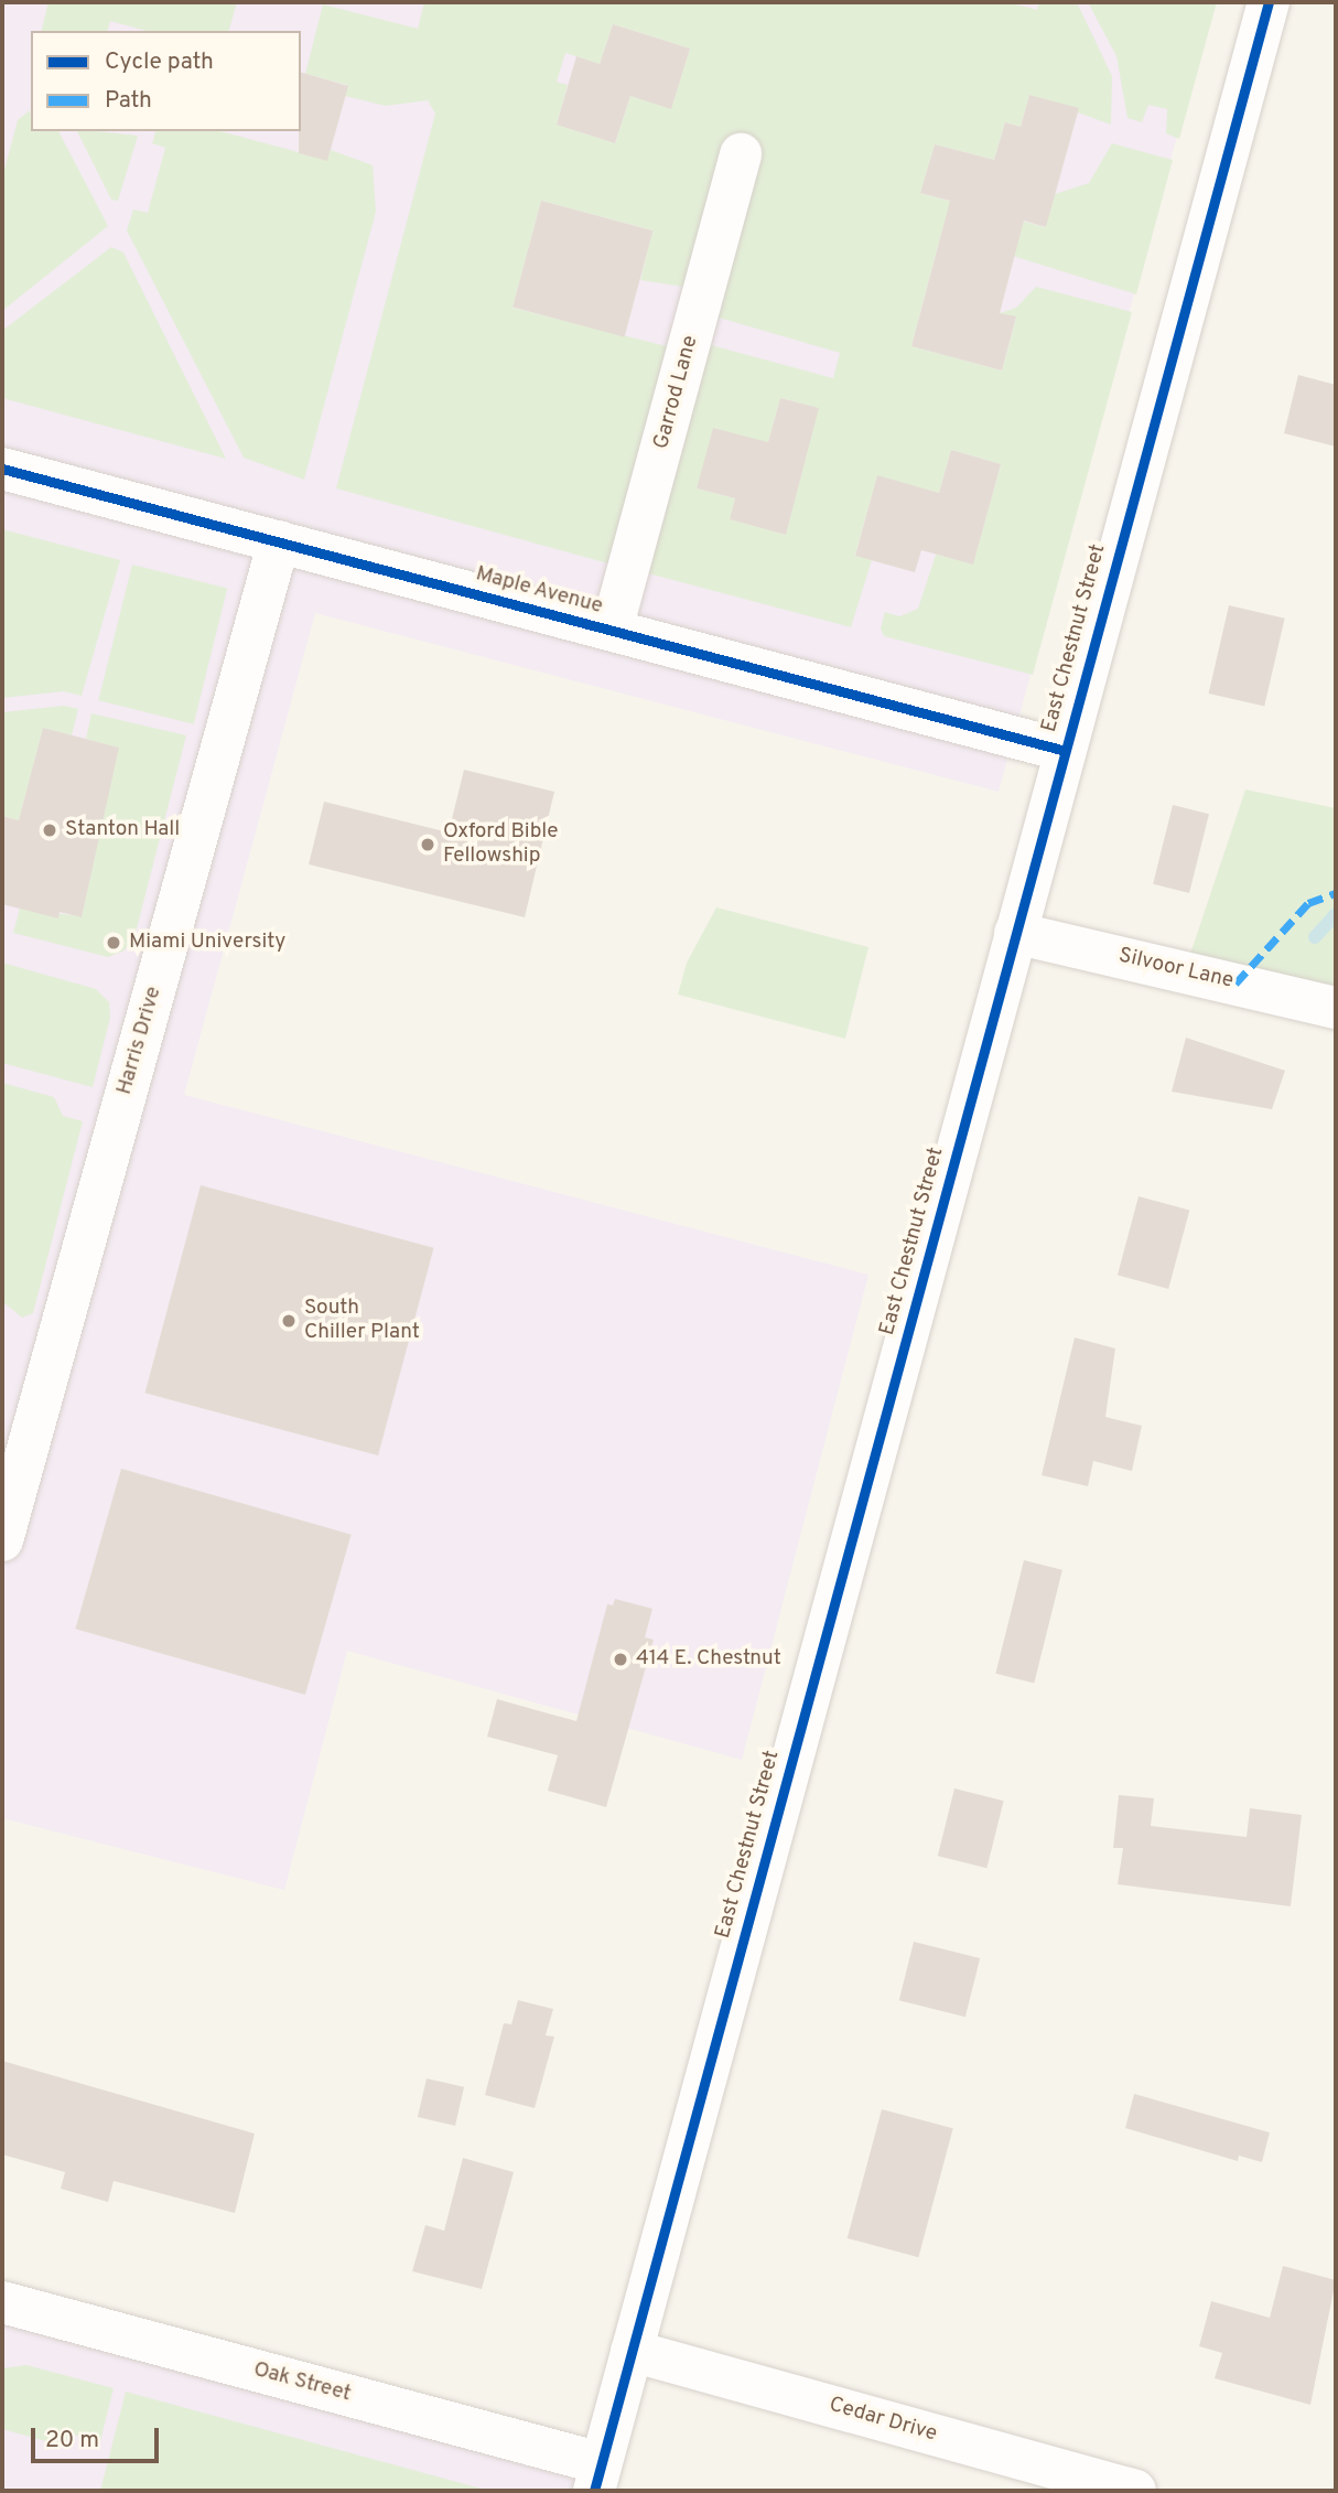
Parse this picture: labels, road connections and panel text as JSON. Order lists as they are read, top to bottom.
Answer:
{
  "streets": {
    "street": [
      "Garrod Lane",
      "Maple Avenue",
      "East Chestnut Street",
      "Silvoor Lane",
      "Harris Drive",
      "Oak Street",
      "Cedar Drive"
    ]
  },
  "crossings": [
    ["Garrod Lane", "Maple Avenue"],
    ["Maple Avenue", "East Chestnut Street"],
    ["Maple Avenue", "Harris Drive"],
    ["East Chestnut Street", "Silvoor Lane"],
    ["East Chestnut Street", "Oak Street"],
    ["East Chestnut Street", "Cedar Drive"]
  ],
  "places": [
    "Stanton Hall",
    "Oxford Bible Fellowship",
    "Miami University",
    "South Chiller Plant",
    "414 E. Chestnut"
  ],
  "legend": ["Cycle path", "Path"],
  "scale_bar": "20 m"
}
